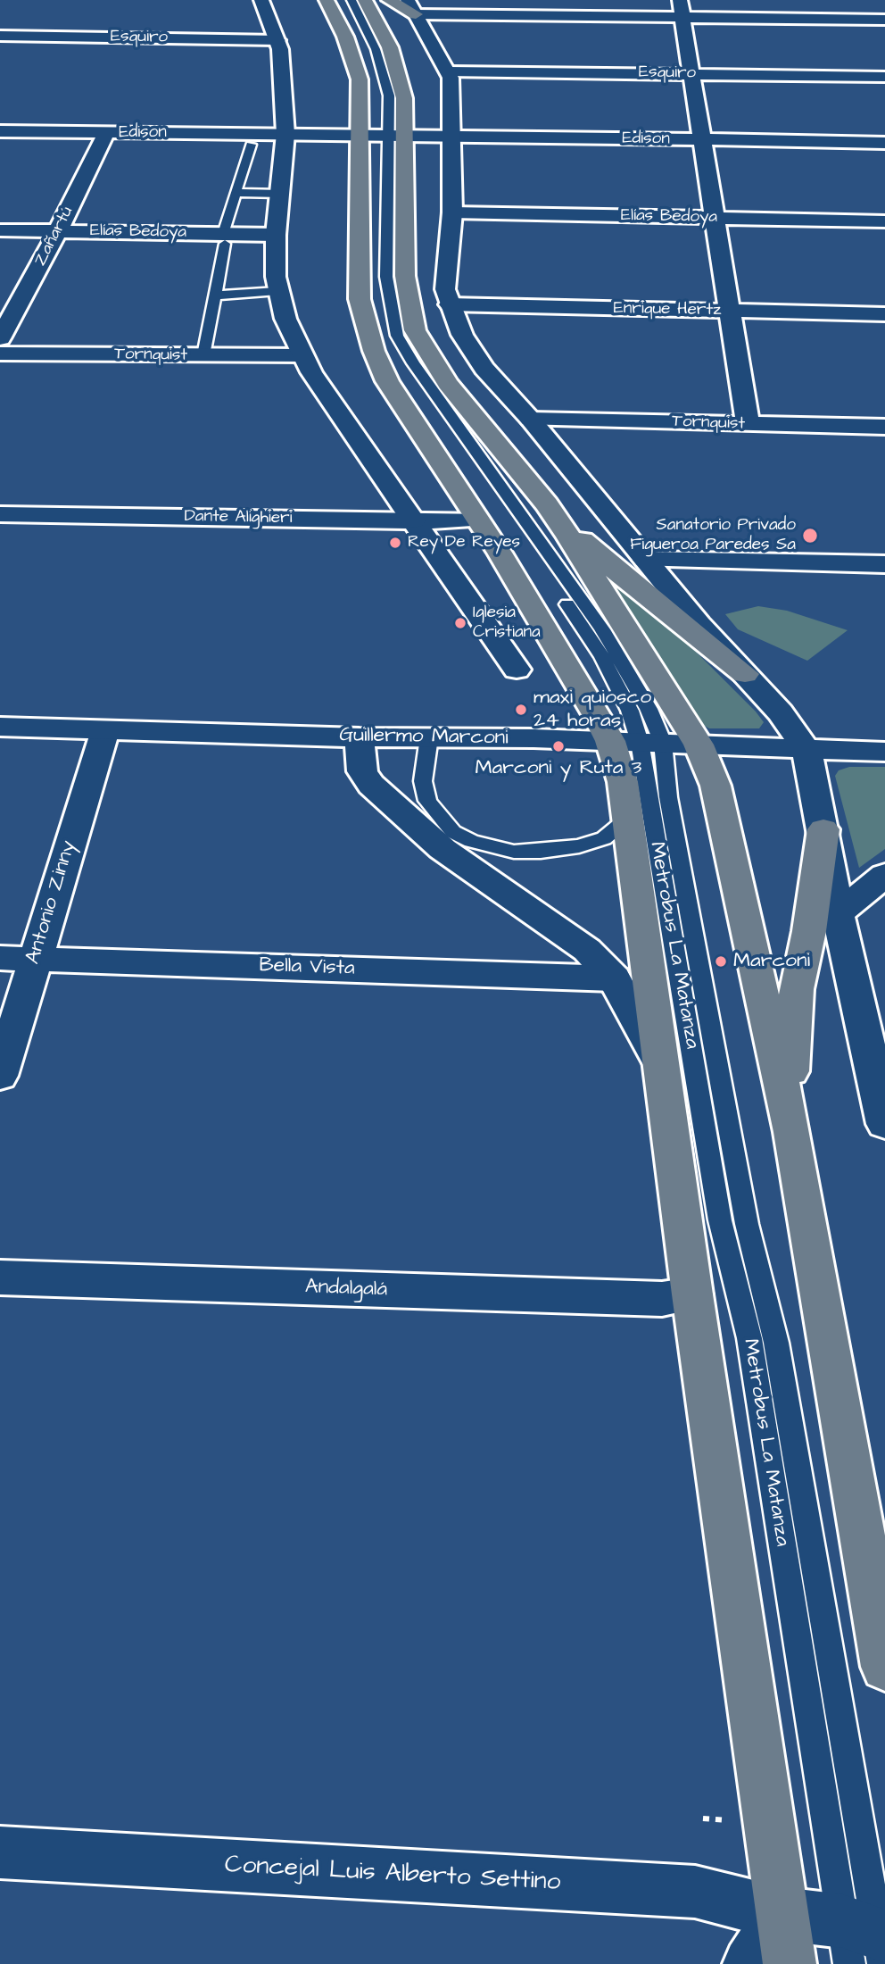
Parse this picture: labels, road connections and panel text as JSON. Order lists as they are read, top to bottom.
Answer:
{
  "streets": {
    "street": [
      "Esquiro",
      "Edison",
      "Elías Bedoya",
      "Zañartú",
      "Enrique Hertz",
      "Tornquist",
      "Dante Alighieri",
      "Guillermo Marconi",
      "Antonio Zinny",
      "Bella Vista",
      "Andalgalá",
      "Concejal Luis Alberto Settino"
    ],
    "lane": ["Metrobus La Matanza"]
  },
  "crossings": [
    ["Edison", "Zañartú"],
    ["Edison", "Metrobus La Matanza"],
    ["Elías Bedoya", "Zañartú"],
    ["Guillermo Marconi", "Antonio Zinny"],
    ["Guillermo Marconi", "Metrobus La Matanza"],
    ["Antonio Zinny", "Bella Vista"],
    ["Metrobus La Matanza", "Concejal Luis Alberto Settino"]
  ],
  "places": [
    "Sanatorio Privado Figueroa Paredes Sa",
    "Rey De Reyes",
    "Iglesia Cristiana",
    "maxi quiosco 24 horas",
    "Marconi y Ruta 3",
    "Marconi"
  ]
}
